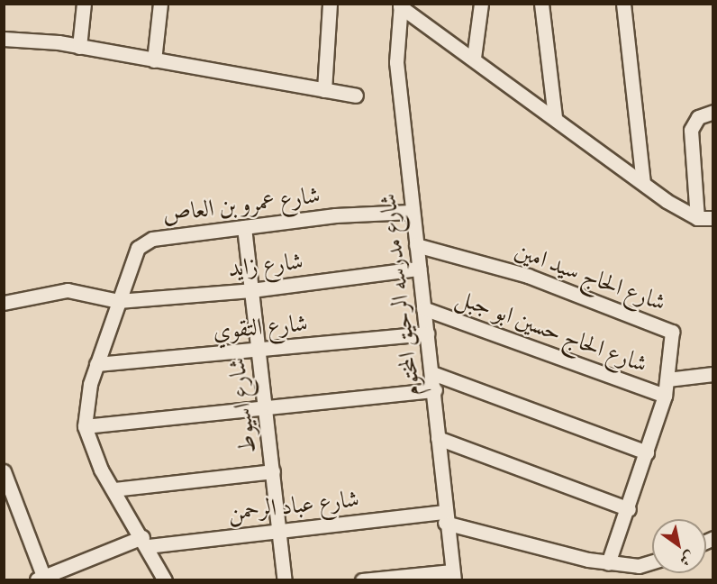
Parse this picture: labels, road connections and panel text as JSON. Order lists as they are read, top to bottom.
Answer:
{
  "streets": {
    "street": [
      "شارع عمرو بن العاص",
      "شارع زايد",
      "شارع الحاج سيد امين",
      "شارع مدرسه الرحيق المختوم",
      "شارع التقوي",
      "شارع الحاج حسين ابو جبل",
      "شارع اسيوط",
      "شارع عباد الرحمن"
    ]
  },
  "crossings": [
    ["شارع عمرو بن العاص", "شارع زايد"],
    ["شارع عمرو بن العاص", "شارع مدرسه الرحيق المختوم"],
    ["شارع عمرو بن العاص", "شارع اسيوط"],
    ["شارع زايد", "شارع مدرسه الرحيق المختوم"],
    ["شارع زايد", "شارع اسيوط"],
    ["شارع الحاج سيد امين", "شارع مدرسه الرحيق المختوم"],
    ["شارع الحاج سيد امين", "شارع الحاج حسين ابو جبل"],
    ["شارع الحاج سيد امين", "شارع عباد الرحمن"],
    ["شارع مدرسه الرحيق المختوم", "شارع التقوي"],
    ["شارع مدرسه الرحيق المختوم", "شارع الحاج حسين ابو جبل"],
    ["شارع مدرسه الرحيق المختوم", "شارع عباد الرحمن"],
    ["شارع التقوي", "شارع اسيوط"],
    ["شارع اسيوط", "شارع عباد الرحمن"]
  ],
  "north": "bottom right"
}
